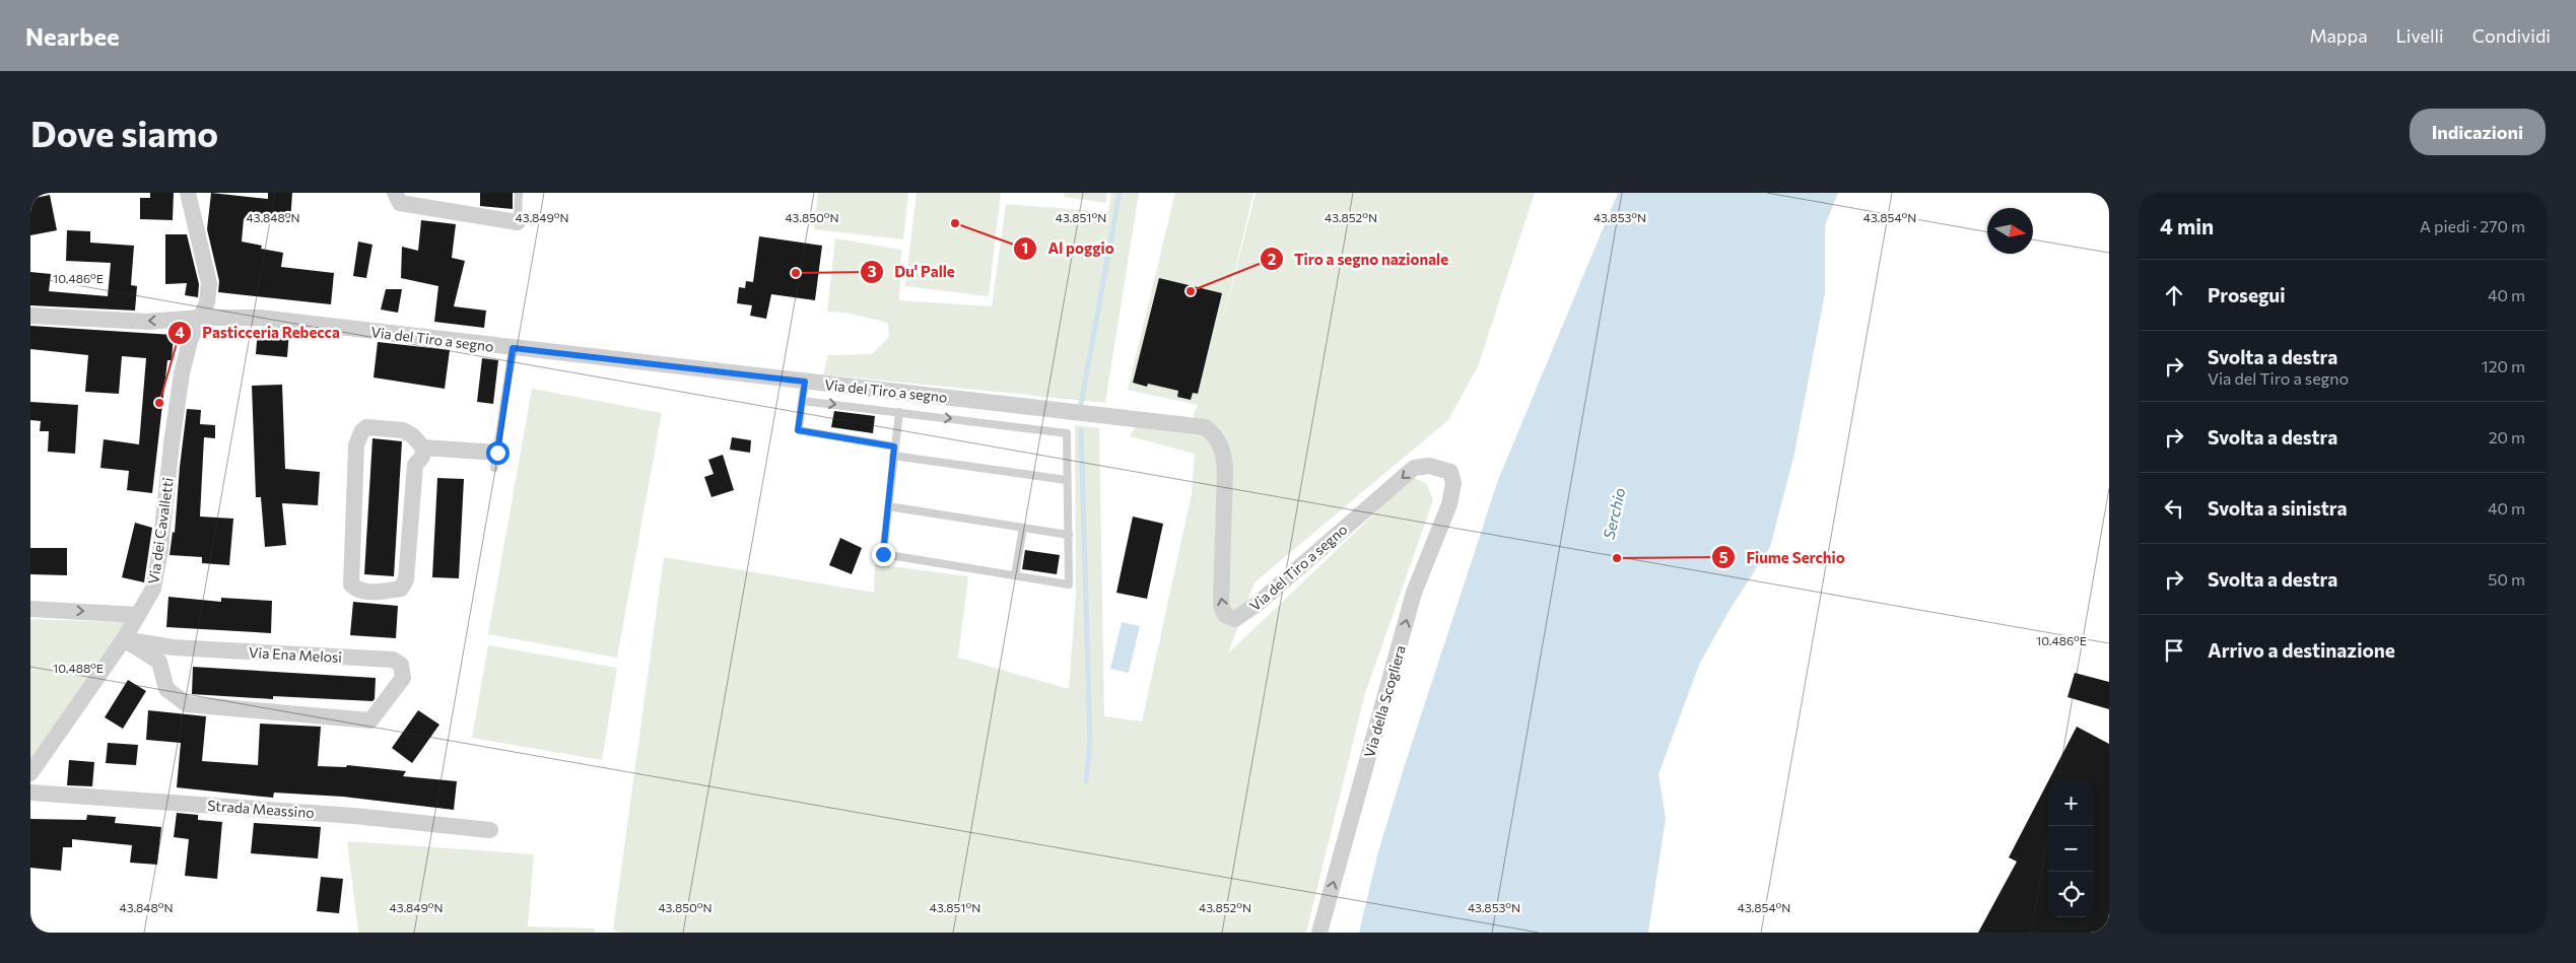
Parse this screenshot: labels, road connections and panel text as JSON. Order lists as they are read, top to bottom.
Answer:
{
  "streets": {
    "street": [
      "Via del Tiro a segno",
      "Via dei Cavalletti",
      "Via Ena Melosi",
      "Via della Scogliera",
      "Strada Meassino"
    ]
  },
  "crossings": [
    ["Via del Tiro a segno", "Via dei Cavalletti"],
    ["Via del Tiro a segno", "Via della Scogliera"],
    ["Via dei Cavalletti", "Via Ena Melosi"]
  ],
  "one_way": ["Via della Scogliera"],
  "water": ["Serchio"],
  "places": [
    "Al poggio",
    "Du' Palle",
    "Tiro a segno nazionale",
    "Pasticceria Rebecca",
    "Fiume Serchio"
  ],
  "north": "right",
  "page": {
    "header": "Nearbee",
    "nav": ["Mappa", "Livelli", "Condividi"],
    "buttons": "Indicazioni",
    "title": "Dove siamo",
    "heading": ["4 min", "A piedi · 270 m"],
    "list": [
      ["Prosegui", "40 m"],
      ["Svolta a destra", "Via del Tiro a segno", "120 m"],
      ["Svolta a destra", "20 m"],
      ["Svolta a sinistra", "40 m"],
      ["Svolta a destra", "50 m"],
      "Arrivo a destinazione"
    ],
    "map_buttons": ["+", "−"]
  },
  "coordinates": [
    "43.848°N",
    "43.849°N",
    "43.850°N",
    "43.851°N",
    "43.852°N",
    "43.854°N",
    "43.853°N",
    "10.486°E",
    "10.488°E"
  ]
}
